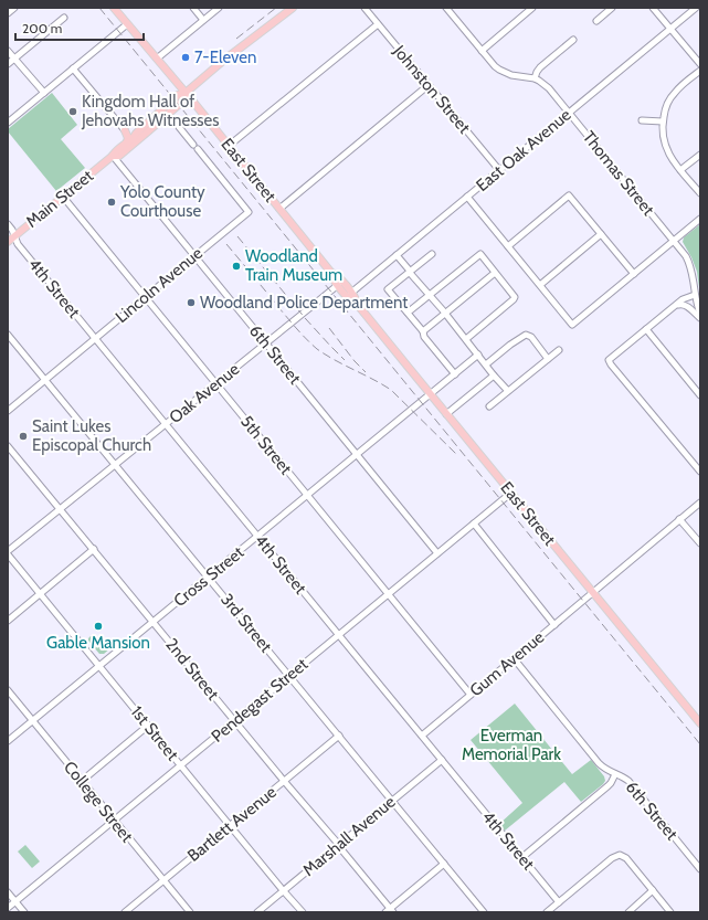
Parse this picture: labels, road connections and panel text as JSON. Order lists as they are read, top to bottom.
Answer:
{
  "streets": {
    "main road": ["East Street", "Main Street"],
    "street": [
      "Johnston Street",
      "East Oak Avenue",
      "Thomas Street",
      "Lincoln Avenue",
      "4th Street",
      "6th Street",
      "Oak Avenue",
      "5th Street",
      "Cross Street",
      "3rd Street",
      "Gum Avenue",
      "2nd Street",
      "Pendegast Street",
      "1st Street",
      "College Street",
      "Bartlett Avenue",
      "Marshall Avenue"
    ]
  },
  "crossings": [
    ["Johnston Street", "East Oak Avenue"],
    ["East Oak Avenue", "East Street"],
    ["East Oak Avenue", "Thomas Street"],
    ["East Street", "Main Street"],
    ["East Street", "Oak Avenue"],
    ["East Street", "Cross Street"],
    ["East Street", "Gum Avenue"],
    ["East Street", "Pendegast Street"],
    ["Main Street", "4th Street"],
    ["Main Street", "6th Street"],
    ["Main Street", "5th Street"],
    ["Lincoln Avenue", "4th Street"],
    ["Lincoln Avenue", "6th Street"],
    ["Lincoln Avenue", "5th Street"],
    ["Lincoln Avenue", "3rd Street"],
    ["4th Street", "Oak Avenue"],
    ["4th Street", "Cross Street"],
    ["4th Street", "Gum Avenue"],
    ["4th Street", "Pendegast Street"],
    ["4th Street", "Marshall Avenue"],
    ["6th Street", "Oak Avenue"],
    ["6th Street", "Cross Street"],
    ["6th Street", "Gum Avenue"],
    ["6th Street", "Pendegast Street"],
    ["Oak Avenue", "5th Street"],
    ["Oak Avenue", "3rd Street"],
    ["Oak Avenue", "2nd Street"],
    ["Oak Avenue", "1st Street"],
    ["5th Street", "Cross Street"],
    ["5th Street", "Gum Avenue"],
    ["5th Street", "Pendegast Street"],
    ["Cross Street", "3rd Street"],
    ["Cross Street", "2nd Street"],
    ["Cross Street", "1st Street"],
    ["Cross Street", "College Street"],
    ["3rd Street", "Pendegast Street"],
    ["3rd Street", "Bartlett Avenue"],
    ["3rd Street", "Marshall Avenue"],
    ["2nd Street", "Pendegast Street"],
    ["2nd Street", "Bartlett Avenue"],
    ["2nd Street", "Marshall Avenue"],
    ["Pendegast Street", "1st Street"],
    ["Pendegast Street", "College Street"],
    ["1st Street", "Bartlett Avenue"],
    ["1st Street", "Marshall Avenue"],
    ["College Street", "Bartlett Avenue"]
  ],
  "parks": ["Everman Memorial Park"],
  "places": [
    "7-Eleven",
    "Kingdom Hall of Jehovahs Witnesses",
    "Yolo County Courthouse",
    "Woodland Train Museum",
    "Woodland Police Department",
    "Saint Lukes Episcopal Church",
    "Gable Mansion"
  ],
  "scale_bar": "200 m"
}
